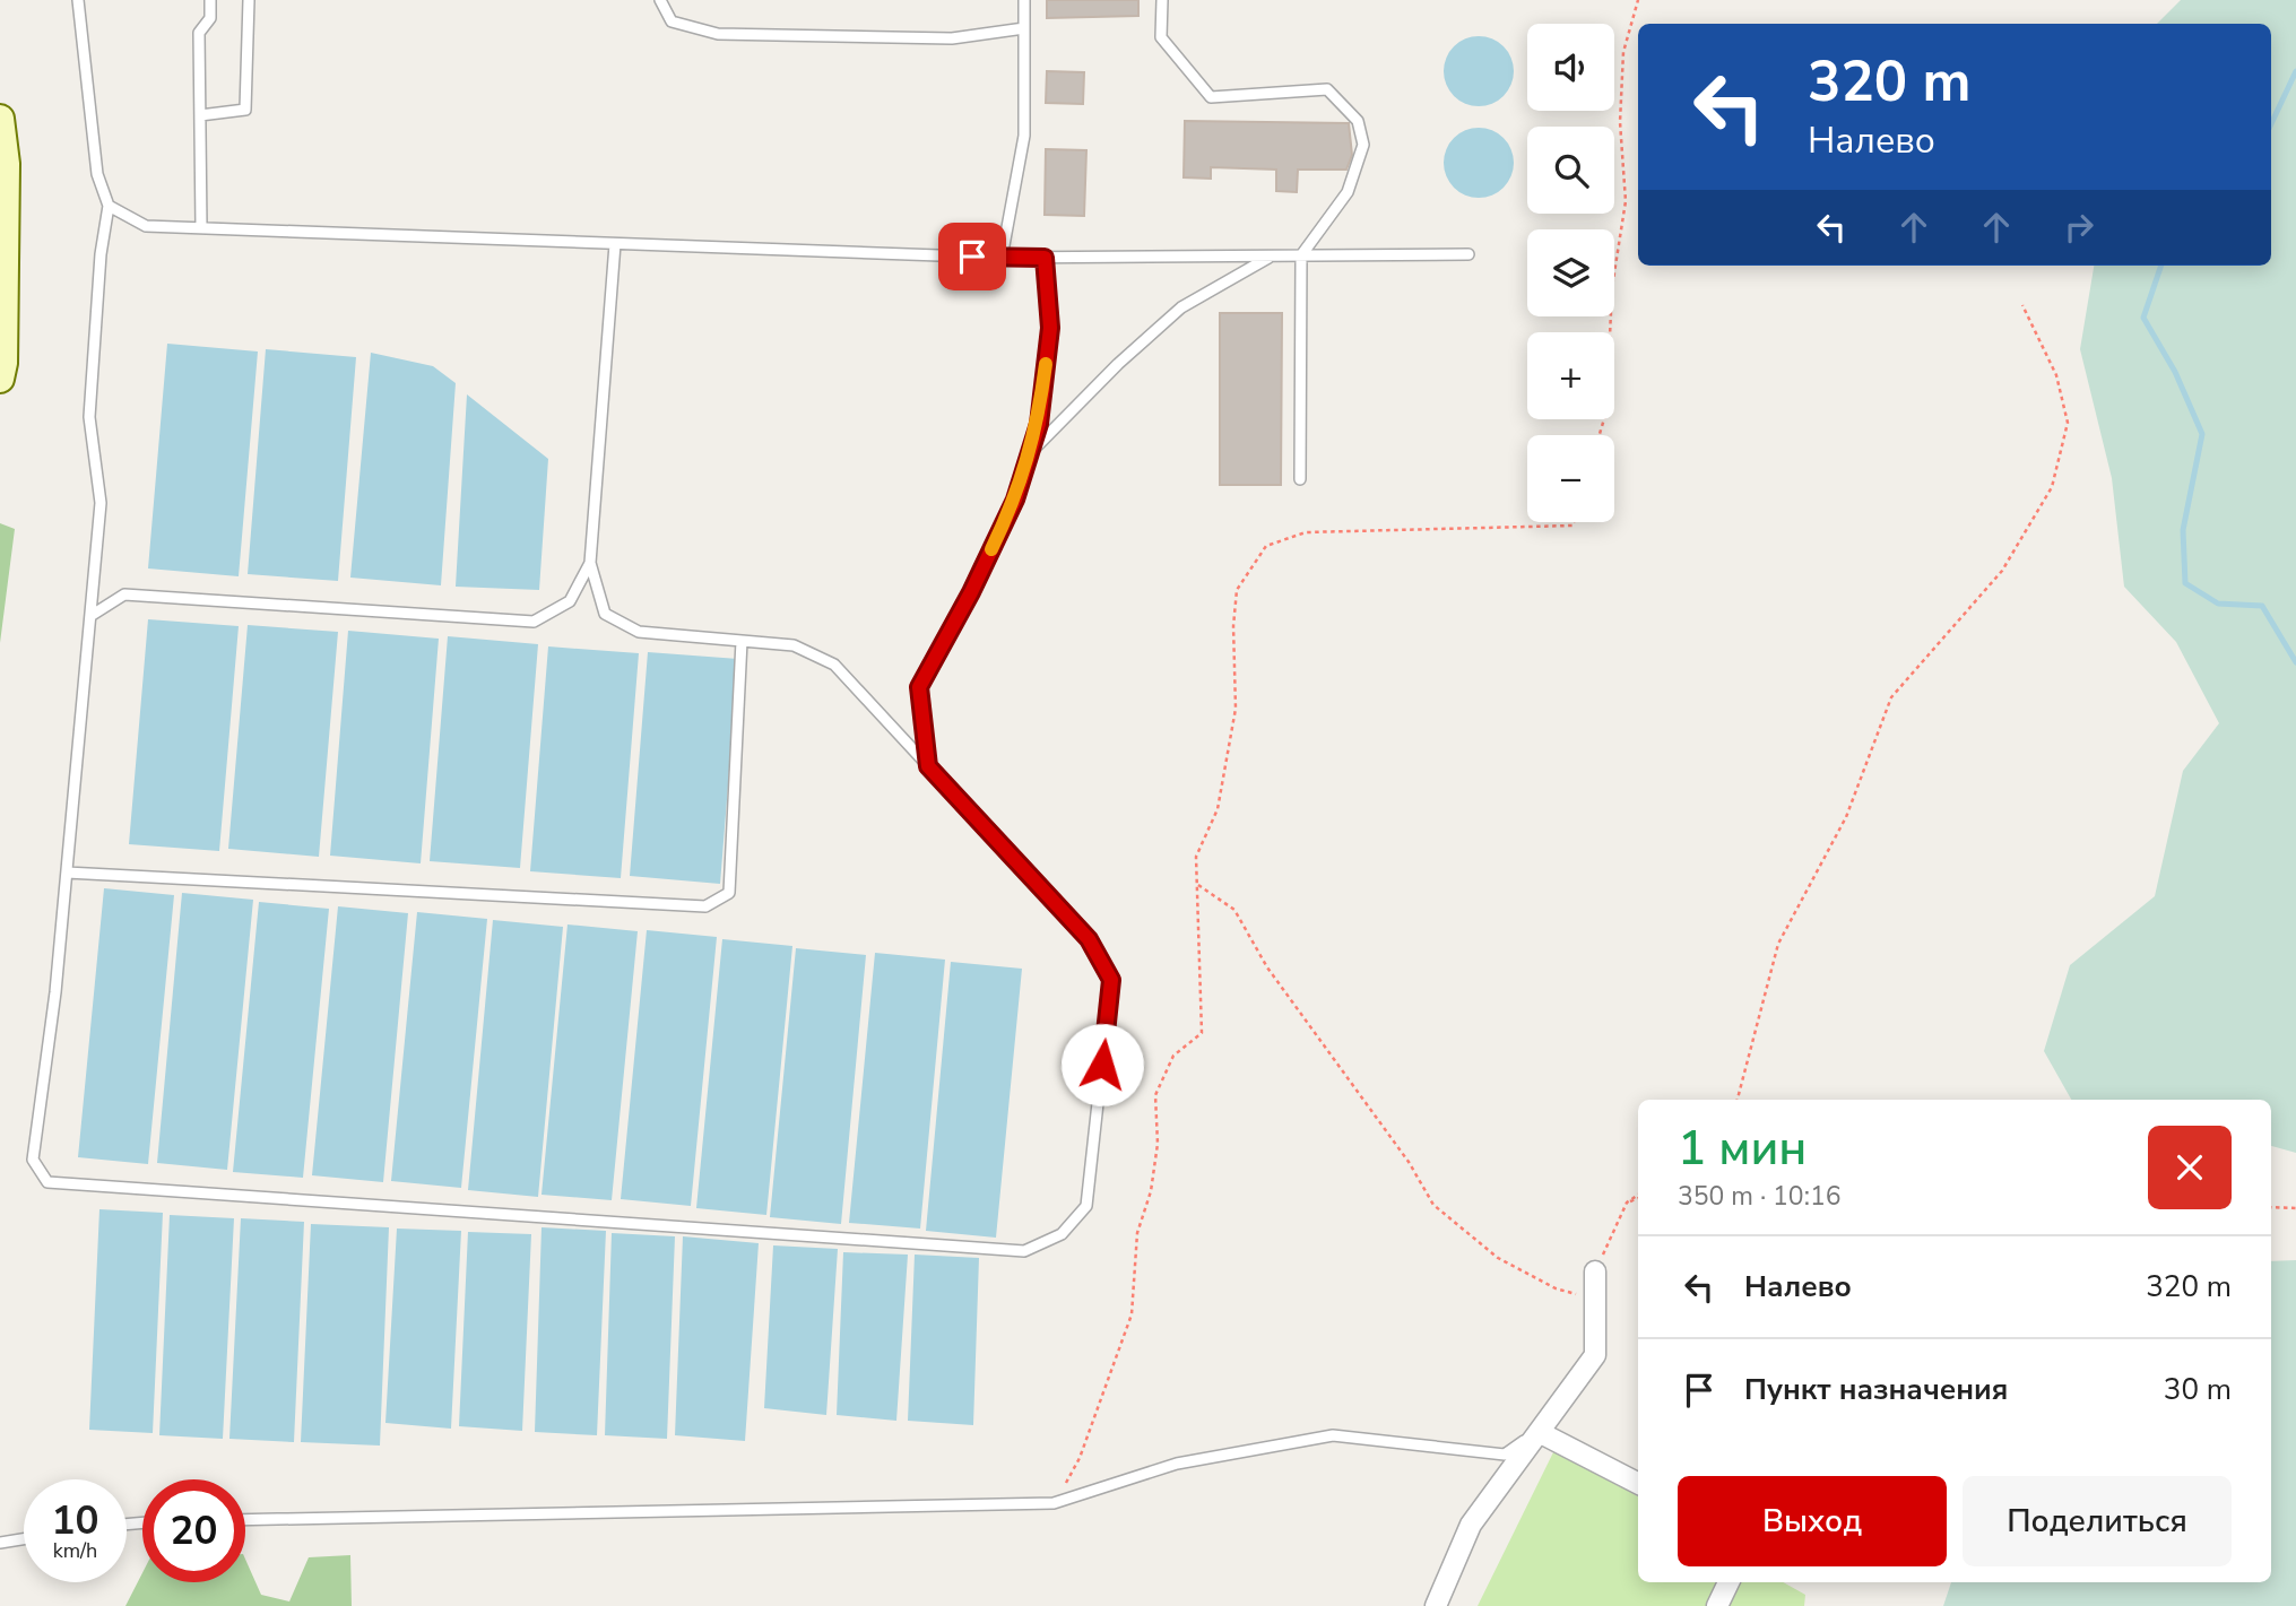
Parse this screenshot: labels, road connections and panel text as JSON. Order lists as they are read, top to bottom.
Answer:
{
  "page": {
    "map_buttons": ["+", "−"],
    "turn": ["320 m", "Налево"],
    "heading": ["1 мин", "350 m · 10:16"],
    "list": [
      {
        "name": "Налево",
        "value": "320 m"
      },
      {
        "name": "Пункт назначения",
        "value": "30 m"
      }
    ],
    "buttons": ["Выход", "Поделиться"],
    "speed": "10 km/h",
    "limit": "20"
  }
}
